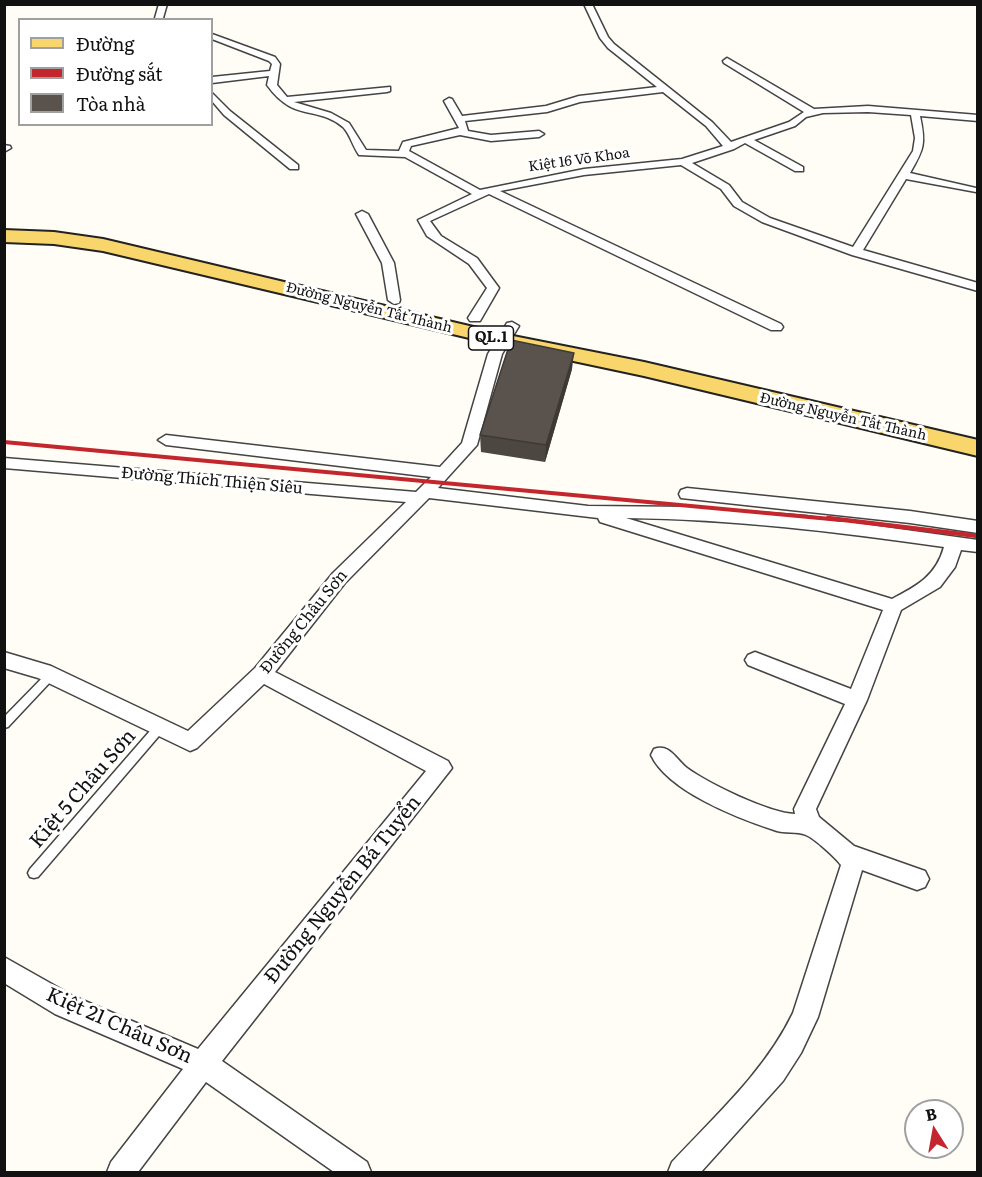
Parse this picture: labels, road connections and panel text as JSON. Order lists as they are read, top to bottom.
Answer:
{
  "streets": {
    "main road": ["Đường Nguyễn Tất Thành", "QL.1"],
    "street": [
      "Kiệt 16 Võ Khoa",
      "Đường Thích Thiện Siêu",
      "Đường Châu Sơn",
      "Đường Nguyễn Bá Tuyển",
      "Kiệt 21 Châu Sơn"
    ],
    "lane": ["Kiệt 5 Châu Sơn"]
  },
  "crossings": [
    ["Kiệt 16 Võ Khoa", "Đường Nguyễn Tất Thành"],
    ["Đường Nguyễn Tất Thành", "Đường Châu Sơn"],
    ["Đường Thích Thiện Siêu", "Đường Châu Sơn"],
    ["Đường Châu Sơn", "Kiệt 5 Châu Sơn"],
    ["Đường Châu Sơn", "Đường Nguyễn Bá Tuyển"],
    ["Đường Nguyễn Bá Tuyển", "Kiệt 21 Châu Sơn"]
  ],
  "legend": ["Đường", "Đường sắt", "Tòa nhà"],
  "north": "top"
}
